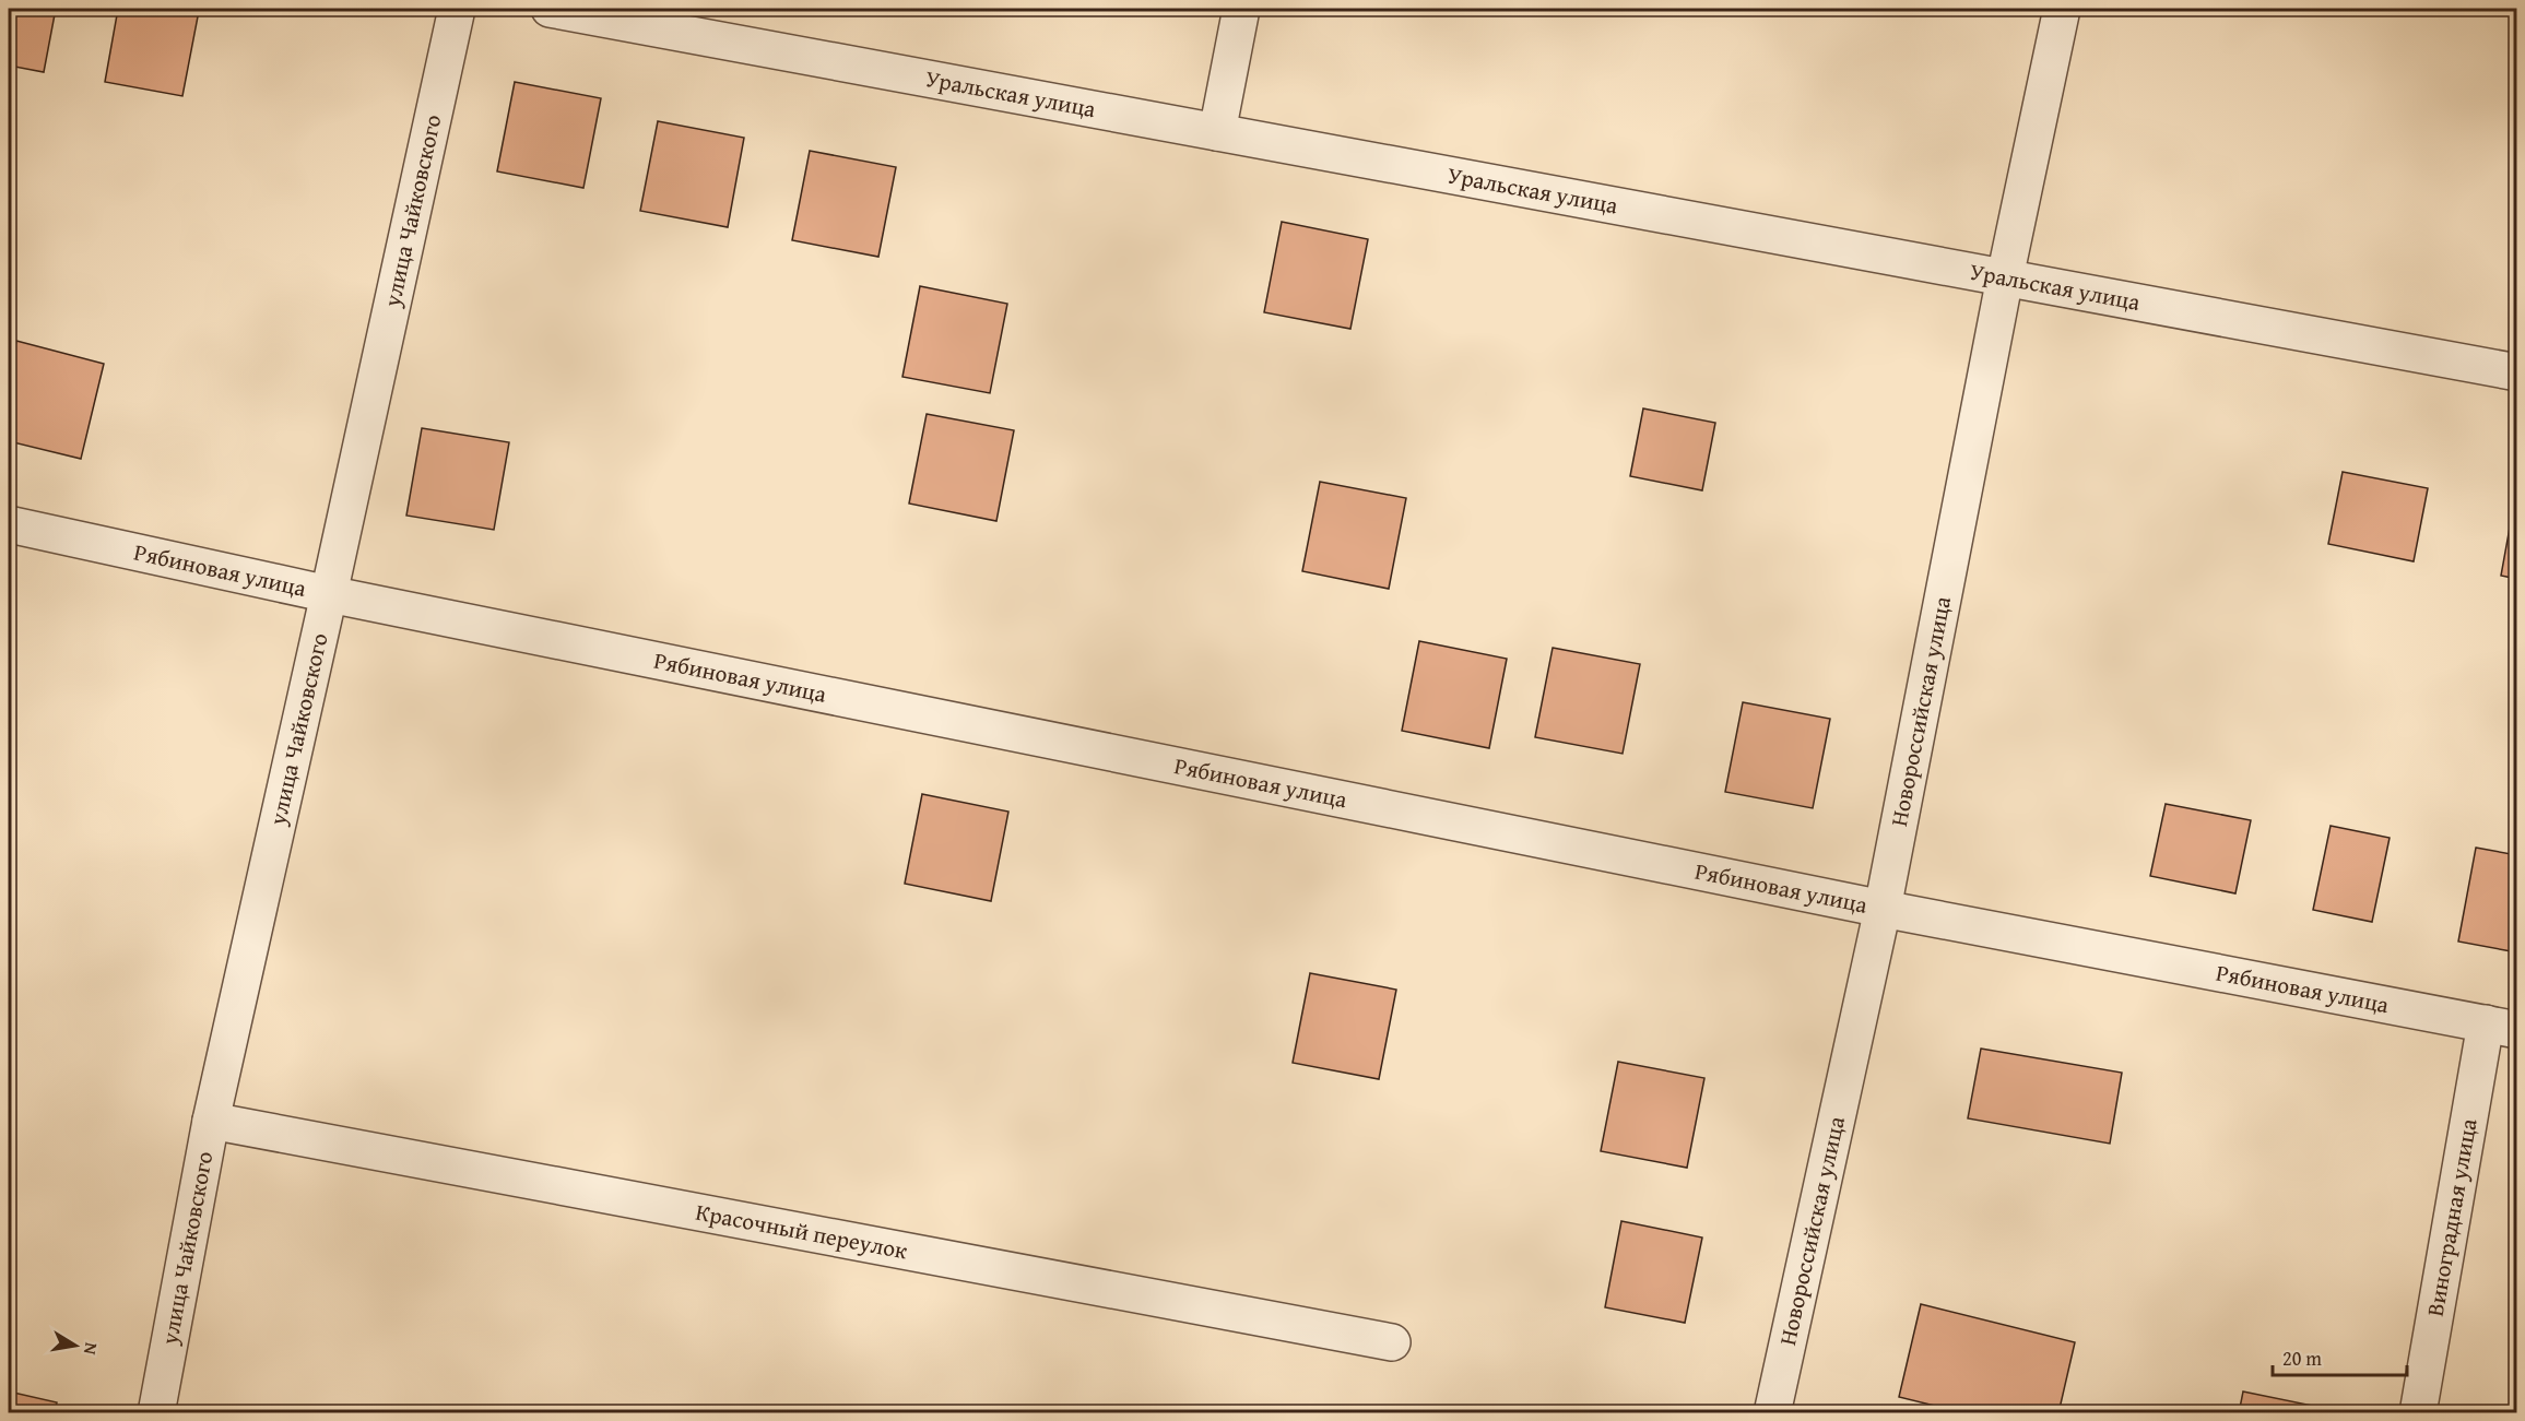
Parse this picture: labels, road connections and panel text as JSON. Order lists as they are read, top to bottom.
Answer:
{
  "streets": {
    "street": [
      "Уральская улица",
      "улица Чайковского",
      "Рябиновая улица",
      "Новороссийская улица",
      "Виноградная улица",
      "Красочный переулок"
    ]
  },
  "crossings": [
    ["Уральская улица", "Новороссийская улица"],
    ["улица Чайковского", "Рябиновая улица"],
    ["улица Чайковского", "Красочный переулок"],
    ["Рябиновая улица", "Новороссийская улица"],
    ["Рябиновая улица", "Виноградная улица"]
  ],
  "scale_bar": "20 m",
  "north": "right"
}
